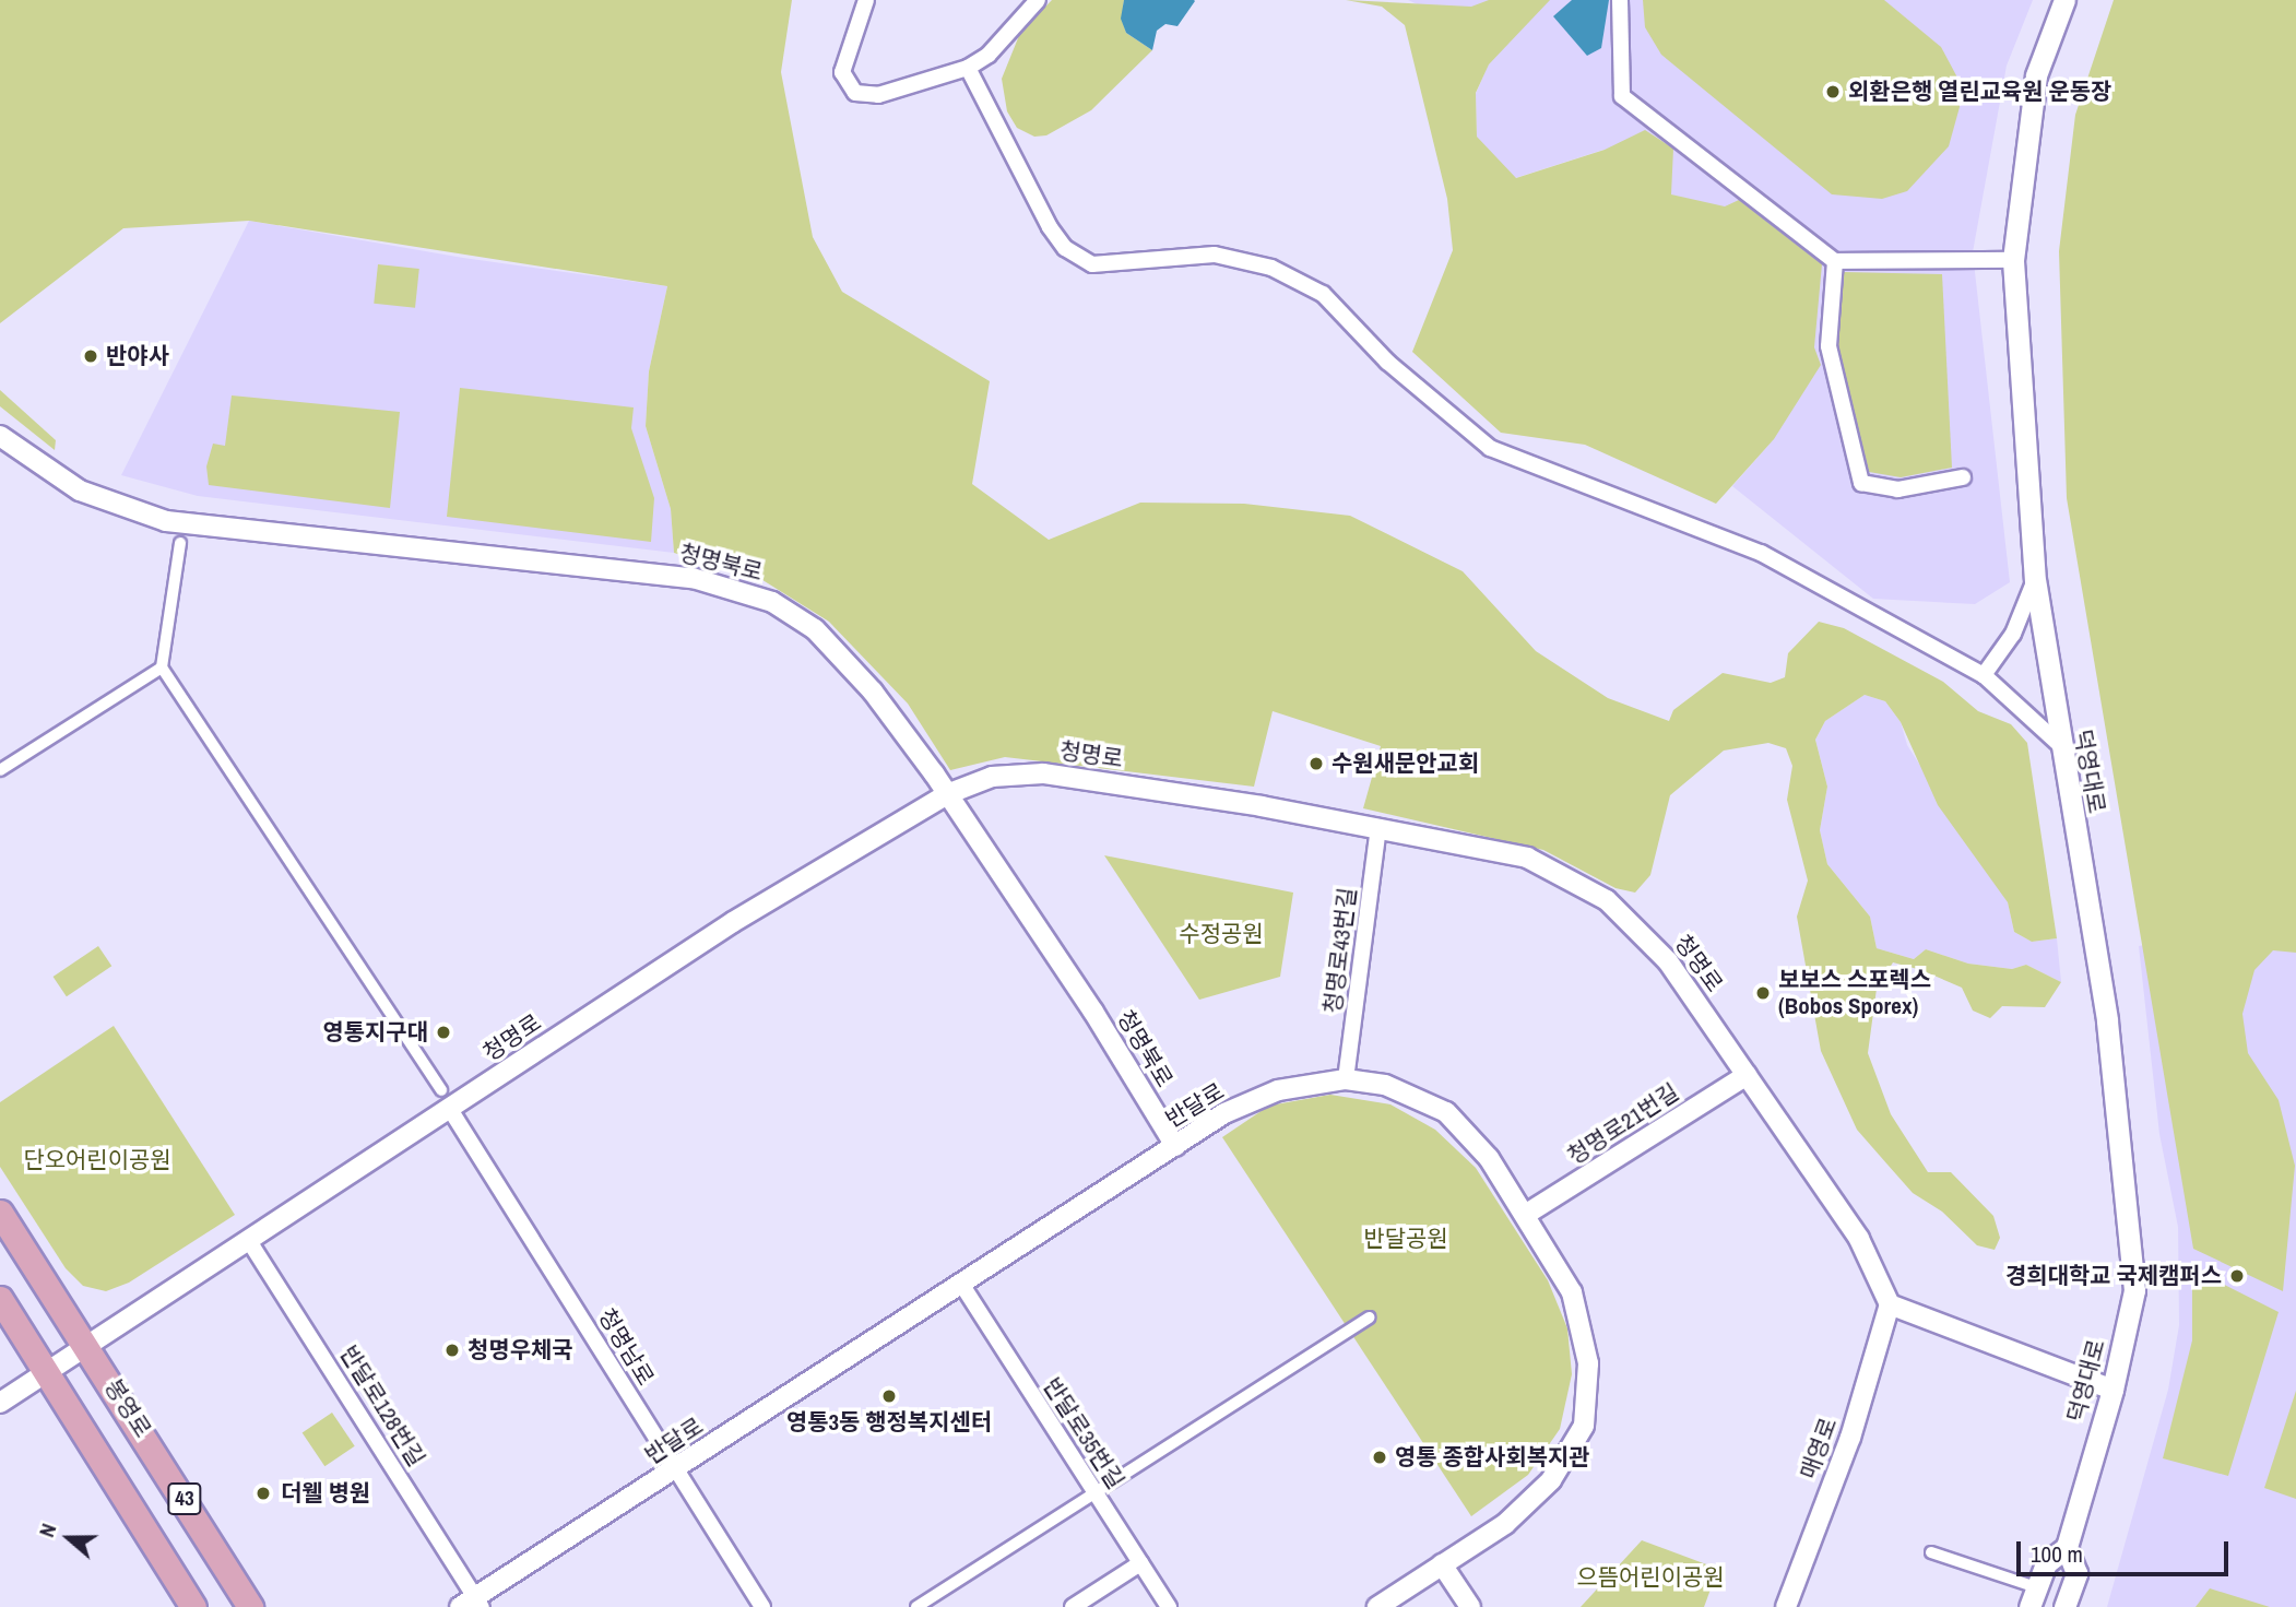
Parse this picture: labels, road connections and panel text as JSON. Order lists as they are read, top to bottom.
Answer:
{
  "streets": {
    "main road": ["덕영대로", "봉영로", "43"],
    "street": [
      "청명북로",
      "청명로",
      "청명로43번길",
      "반달로",
      "청명로21번길",
      "청명남로",
      "반달로128번길",
      "반달로35번길",
      "매영로"
    ]
  },
  "crossings": [
    ["청명북로", "청명로"],
    ["청명북로", "반달로"],
    ["청명로", "청명로43번길"],
    ["청명로", "청명로21번길"],
    ["청명로", "청명남로"],
    ["청명로", "반달로128번길"],
    ["청명로", "봉영로"],
    ["청명로", "매영로"],
    ["청명로", "43"],
    ["청명로43번길", "반달로"],
    ["반달로", "청명로21번길"],
    ["반달로", "청명남로"],
    ["반달로", "반달로128번길"],
    ["반달로", "반달로35번길"]
  ],
  "parks": [
    "수정공원",
    "단오어린이공원",
    "반달공원",
    "으뜸어린이공원"
  ],
  "places": [
    "외환은행 열린교육원 운동장",
    "반야사",
    "수원새문안교회",
    "보보스 스포렉스 (Bobos Sporex)",
    "영통지구대",
    "경희대학교 국제캠퍼스",
    "청명우체국",
    "영통3동 행정복지센터",
    "영통 종합사회복지관",
    "더웰 병원"
  ],
  "scale_bar": "100 m",
  "north": "left"
}
